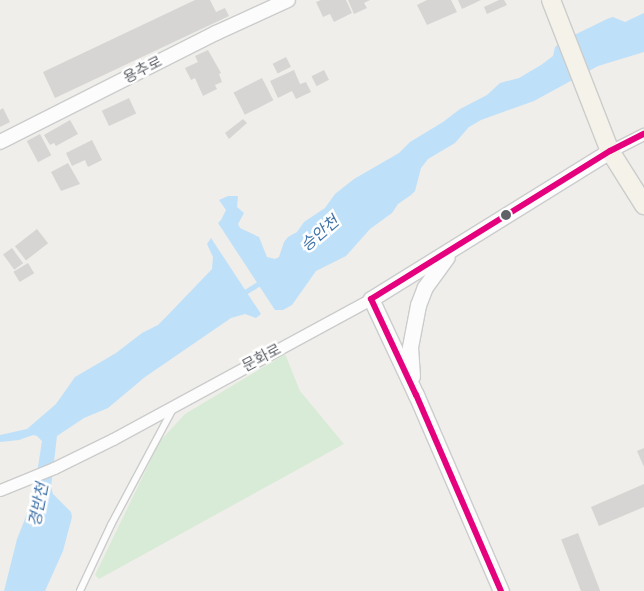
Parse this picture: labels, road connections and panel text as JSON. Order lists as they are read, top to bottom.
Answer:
{
  "streets": {
    "main road": ["문화로"],
    "street": ["용추로"]
  },
  "water": ["승안천", "경반천"]
}
